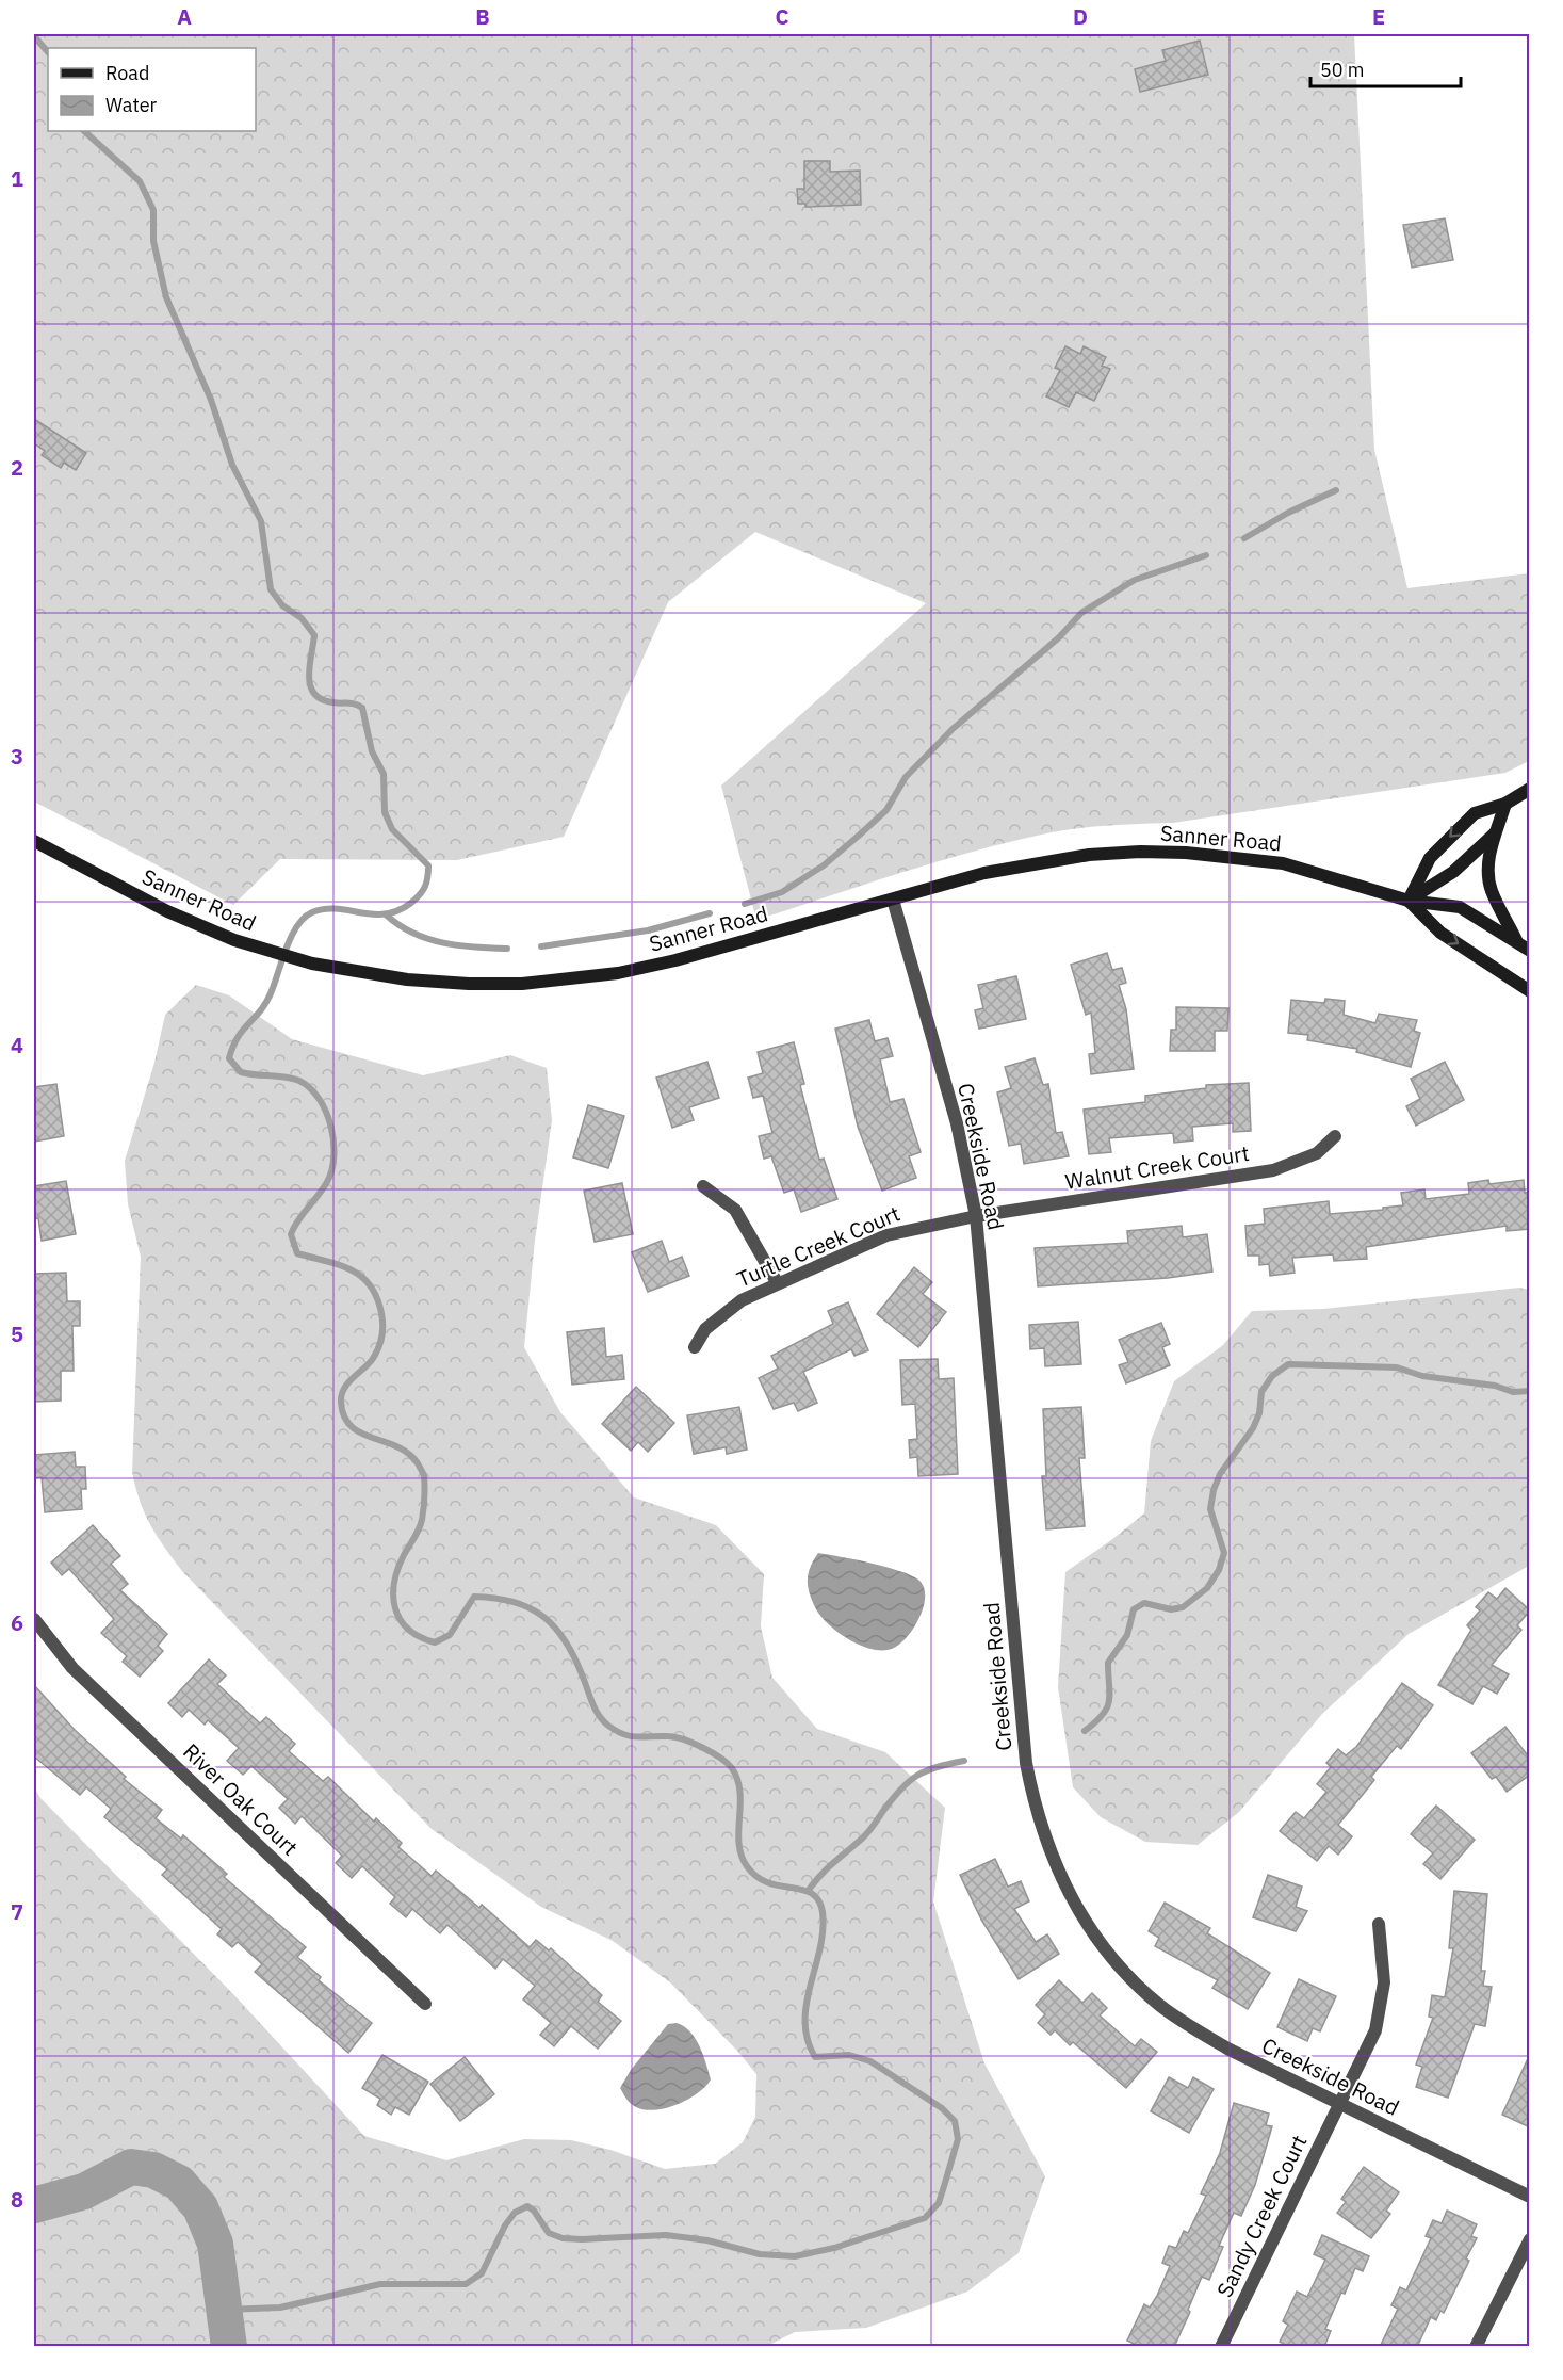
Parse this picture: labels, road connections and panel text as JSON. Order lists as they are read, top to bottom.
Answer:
{
  "streets": {
    "main road": ["Sanner Road"],
    "street": [
      "Creekside Road",
      "Walnut Creek Court",
      "Turtle Creek Court",
      "River Oak Court",
      "Sandy Creek Court"
    ]
  },
  "crossings": [
    ["Sanner Road", "Creekside Road"],
    ["Creekside Road", "Walnut Creek Court"],
    ["Creekside Road", "Turtle Creek Court"],
    ["Creekside Road", "Sandy Creek Court"],
    ["Walnut Creek Court", "Turtle Creek Court"]
  ],
  "legend": ["Road", "Water"],
  "scale_bar": "50 m",
  "grid": {
    "columns": [
      "A",
      "B",
      "C",
      "D",
      "E"
    ],
    "rows": [
      "1",
      "2",
      "3",
      "4",
      "5",
      "6",
      "7",
      "8"
    ]
  }
}
